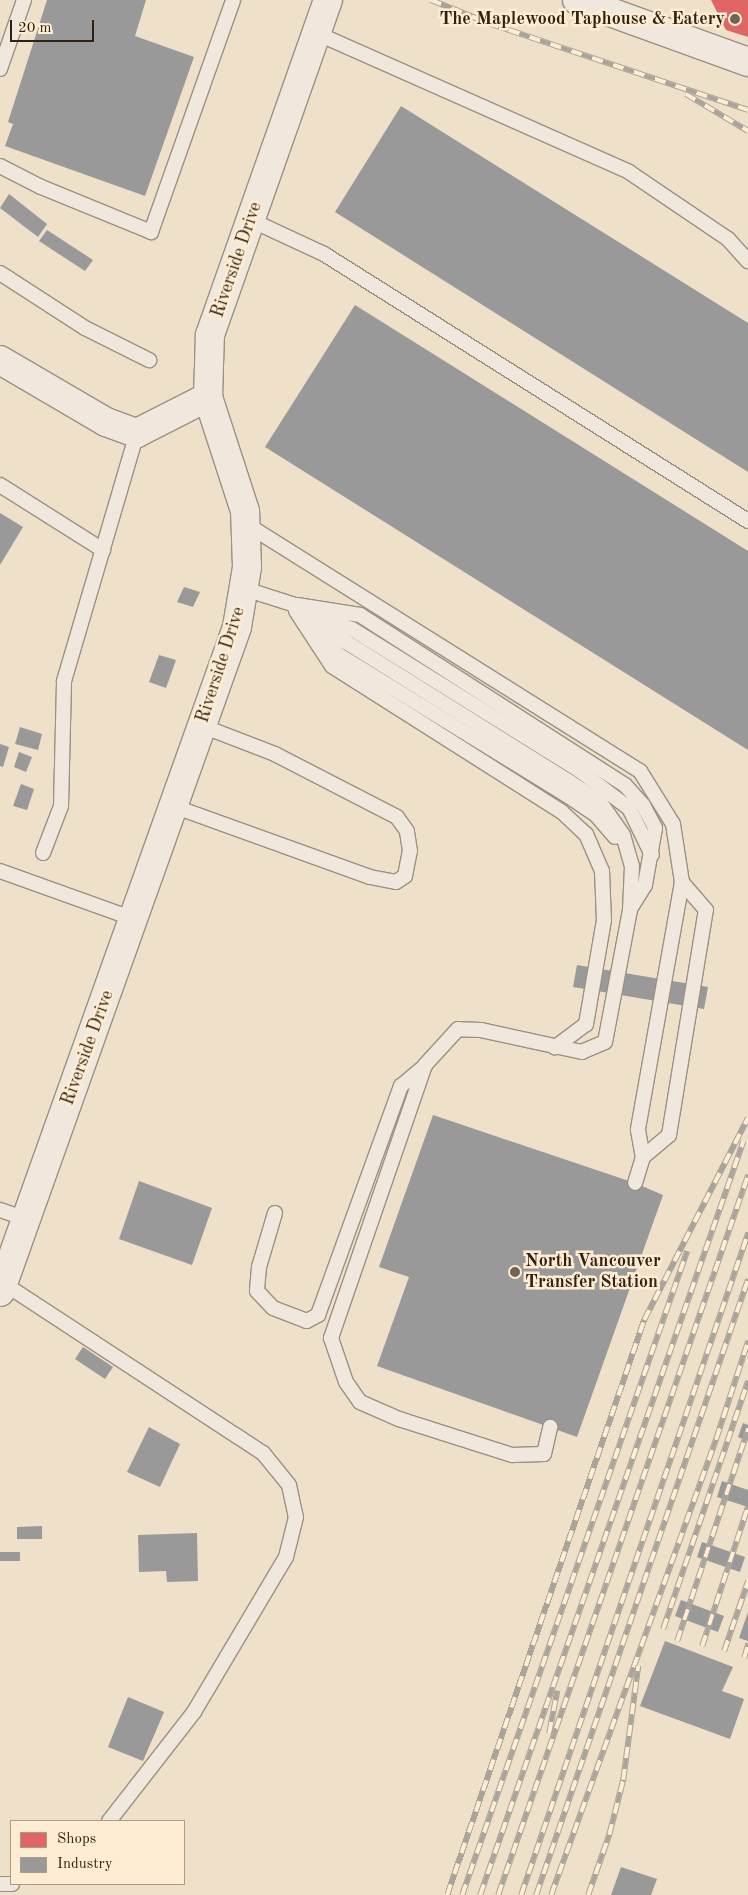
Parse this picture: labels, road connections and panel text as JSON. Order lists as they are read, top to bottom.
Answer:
{
  "streets": {
    "street": ["Riverside Drive"]
  },
  "places": ["The Maplewood Taphouse & Eatery", "North Vancouver Transfer Station"],
  "legend": ["Shops", "Industry"],
  "scale_bar": "20 m"
}
